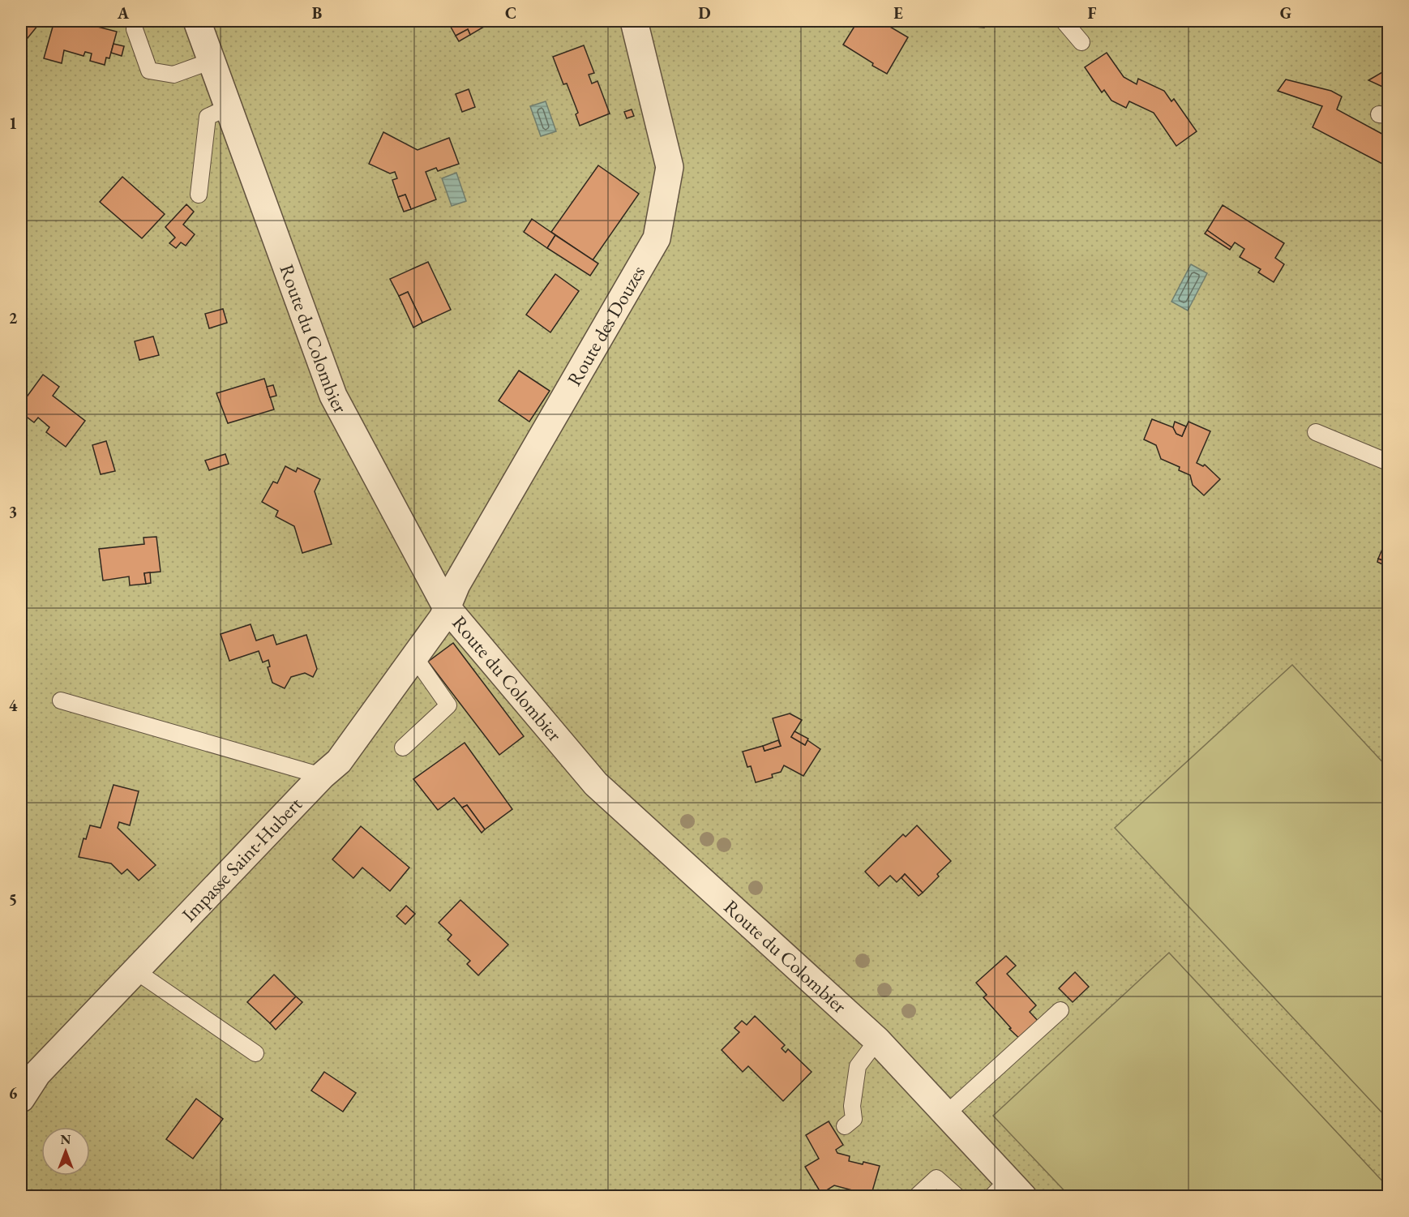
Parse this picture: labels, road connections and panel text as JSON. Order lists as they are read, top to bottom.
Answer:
{
  "streets": {
    "street": ["Route des Douzes", "Route du Colombier", "Impasse Saint-Hubert"]
  },
  "crossings": [
    ["Route des Douzes", "Route du Colombier"],
    ["Route des Douzes", "Impasse Saint-Hubert"],
    ["Route du Colombier", "Impasse Saint-Hubert"]
  ],
  "north": "top",
  "grid": {
    "columns": [
      "A",
      "B",
      "C",
      "D",
      "E",
      "F",
      "G"
    ],
    "rows": [
      "1",
      "2",
      "3",
      "4",
      "5",
      "6"
    ]
  }
}
